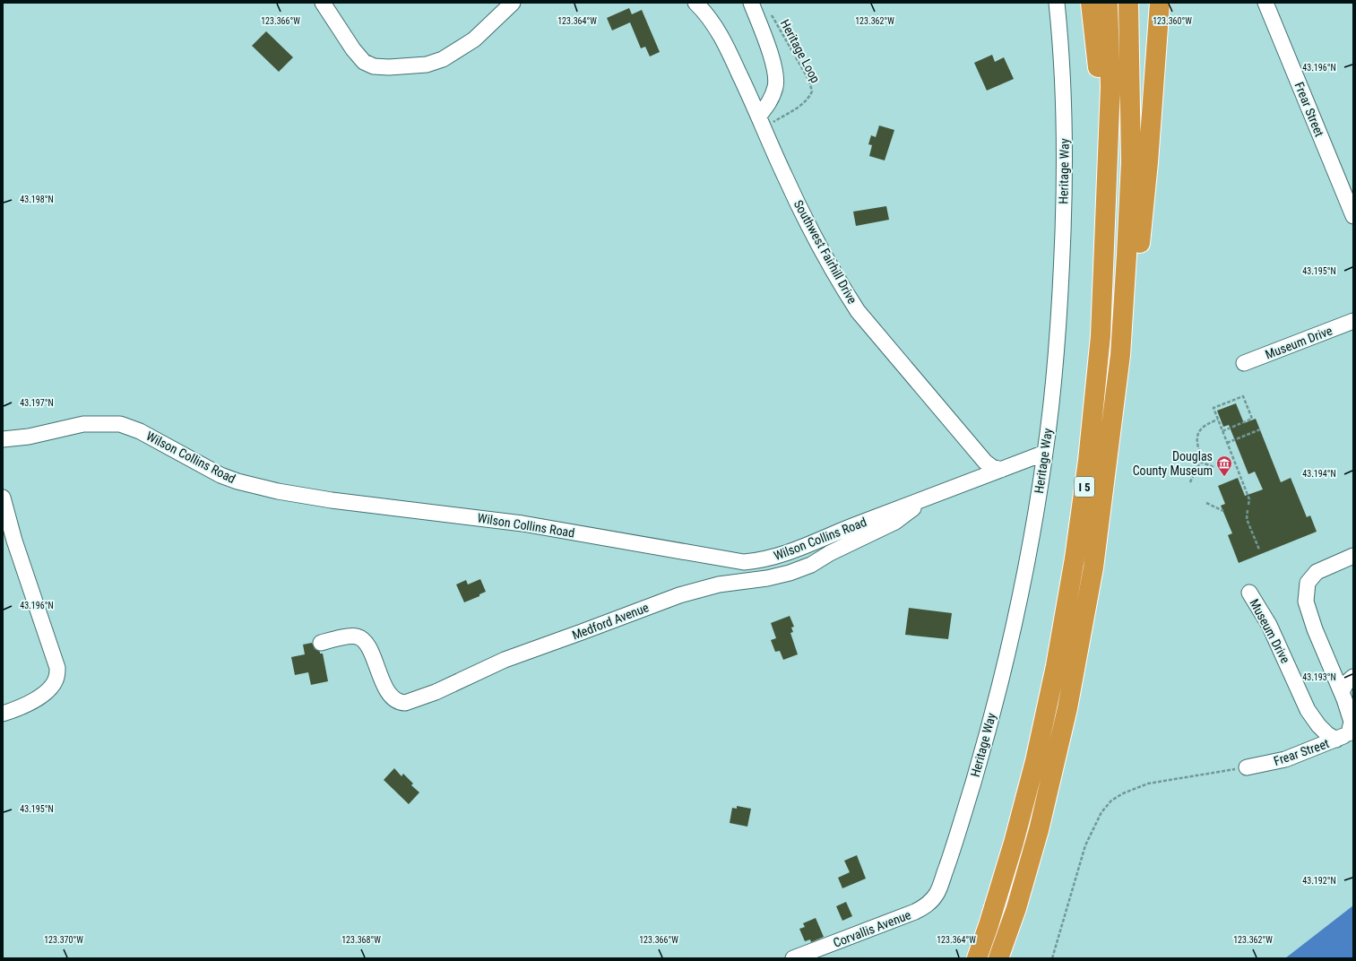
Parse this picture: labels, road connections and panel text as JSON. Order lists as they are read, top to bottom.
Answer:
{
  "streets": {
    "highway": ["I 5"],
    "street": [
      "Frear Street",
      "Heritage Way",
      "Southwest Fairhill Drive",
      "Museum Drive",
      "Wilson Collins Road",
      "Medford Avenue",
      "Corvallis Avenue"
    ],
    "path": ["Heritage Loop"]
  },
  "crossings": [
    ["Heritage Loop", "Southwest Fairhill Drive"],
    ["Frear Street", "Museum Drive"],
    ["Heritage Way", "Wilson Collins Road"],
    ["Heritage Way", "Corvallis Avenue"],
    ["Southwest Fairhill Drive", "Wilson Collins Road"],
    ["Wilson Collins Road", "Medford Avenue"]
  ],
  "places": {
    "museum": ["Douglas County Museum"]
  },
  "coordinates": [
    "123.366°W",
    "123.364°W",
    "123.362°W",
    "123.360°W",
    "43.196°N",
    "43.198°N",
    "43.195°N",
    "43.197°N",
    "43.194°N",
    "43.193°N",
    "43.192°N",
    "123.370°W",
    "123.368°W"
  ]
}
